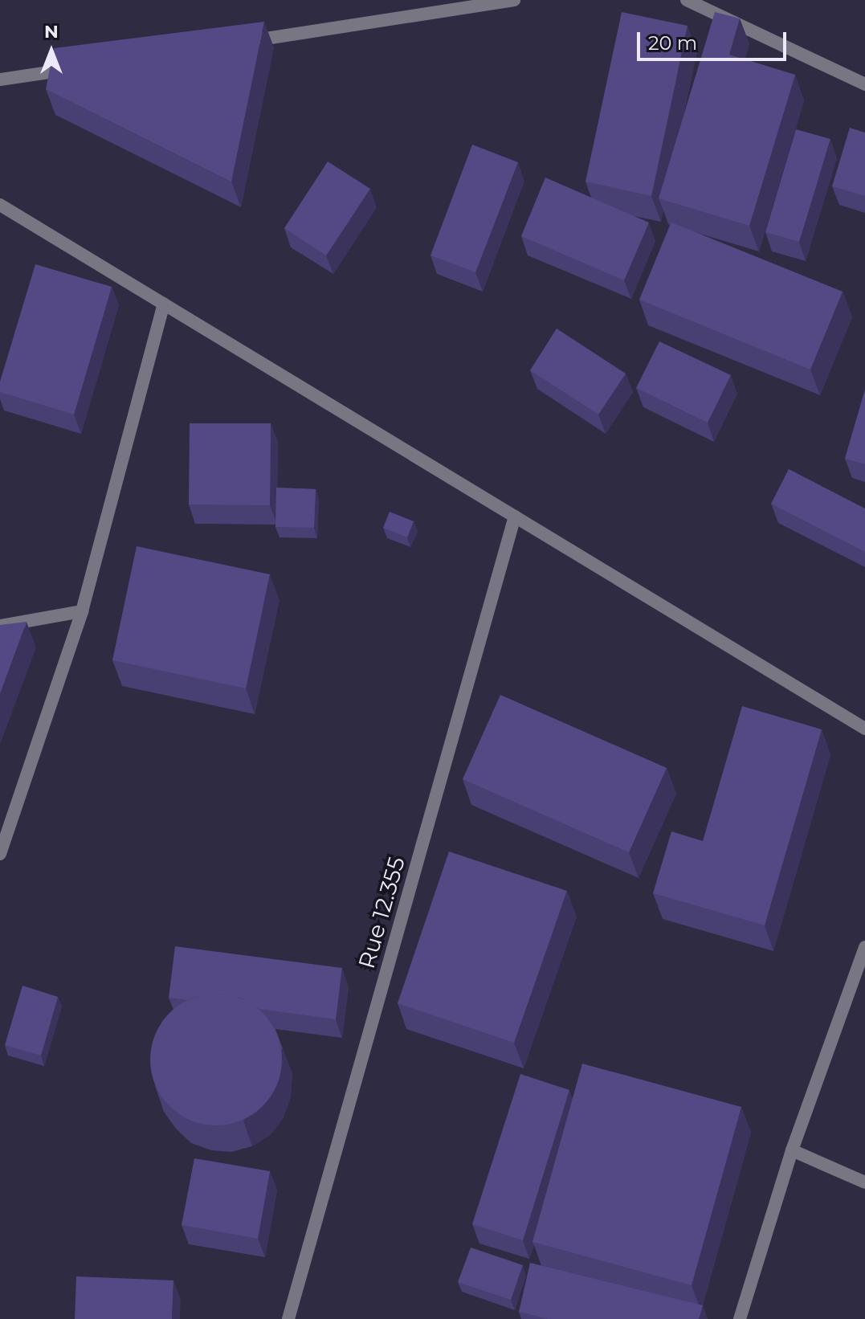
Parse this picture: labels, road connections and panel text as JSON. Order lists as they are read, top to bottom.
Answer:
{
  "streets": {
    "street": ["Rue 12.355"]
  },
  "scale_bar": "20 m",
  "north": "top"
}
